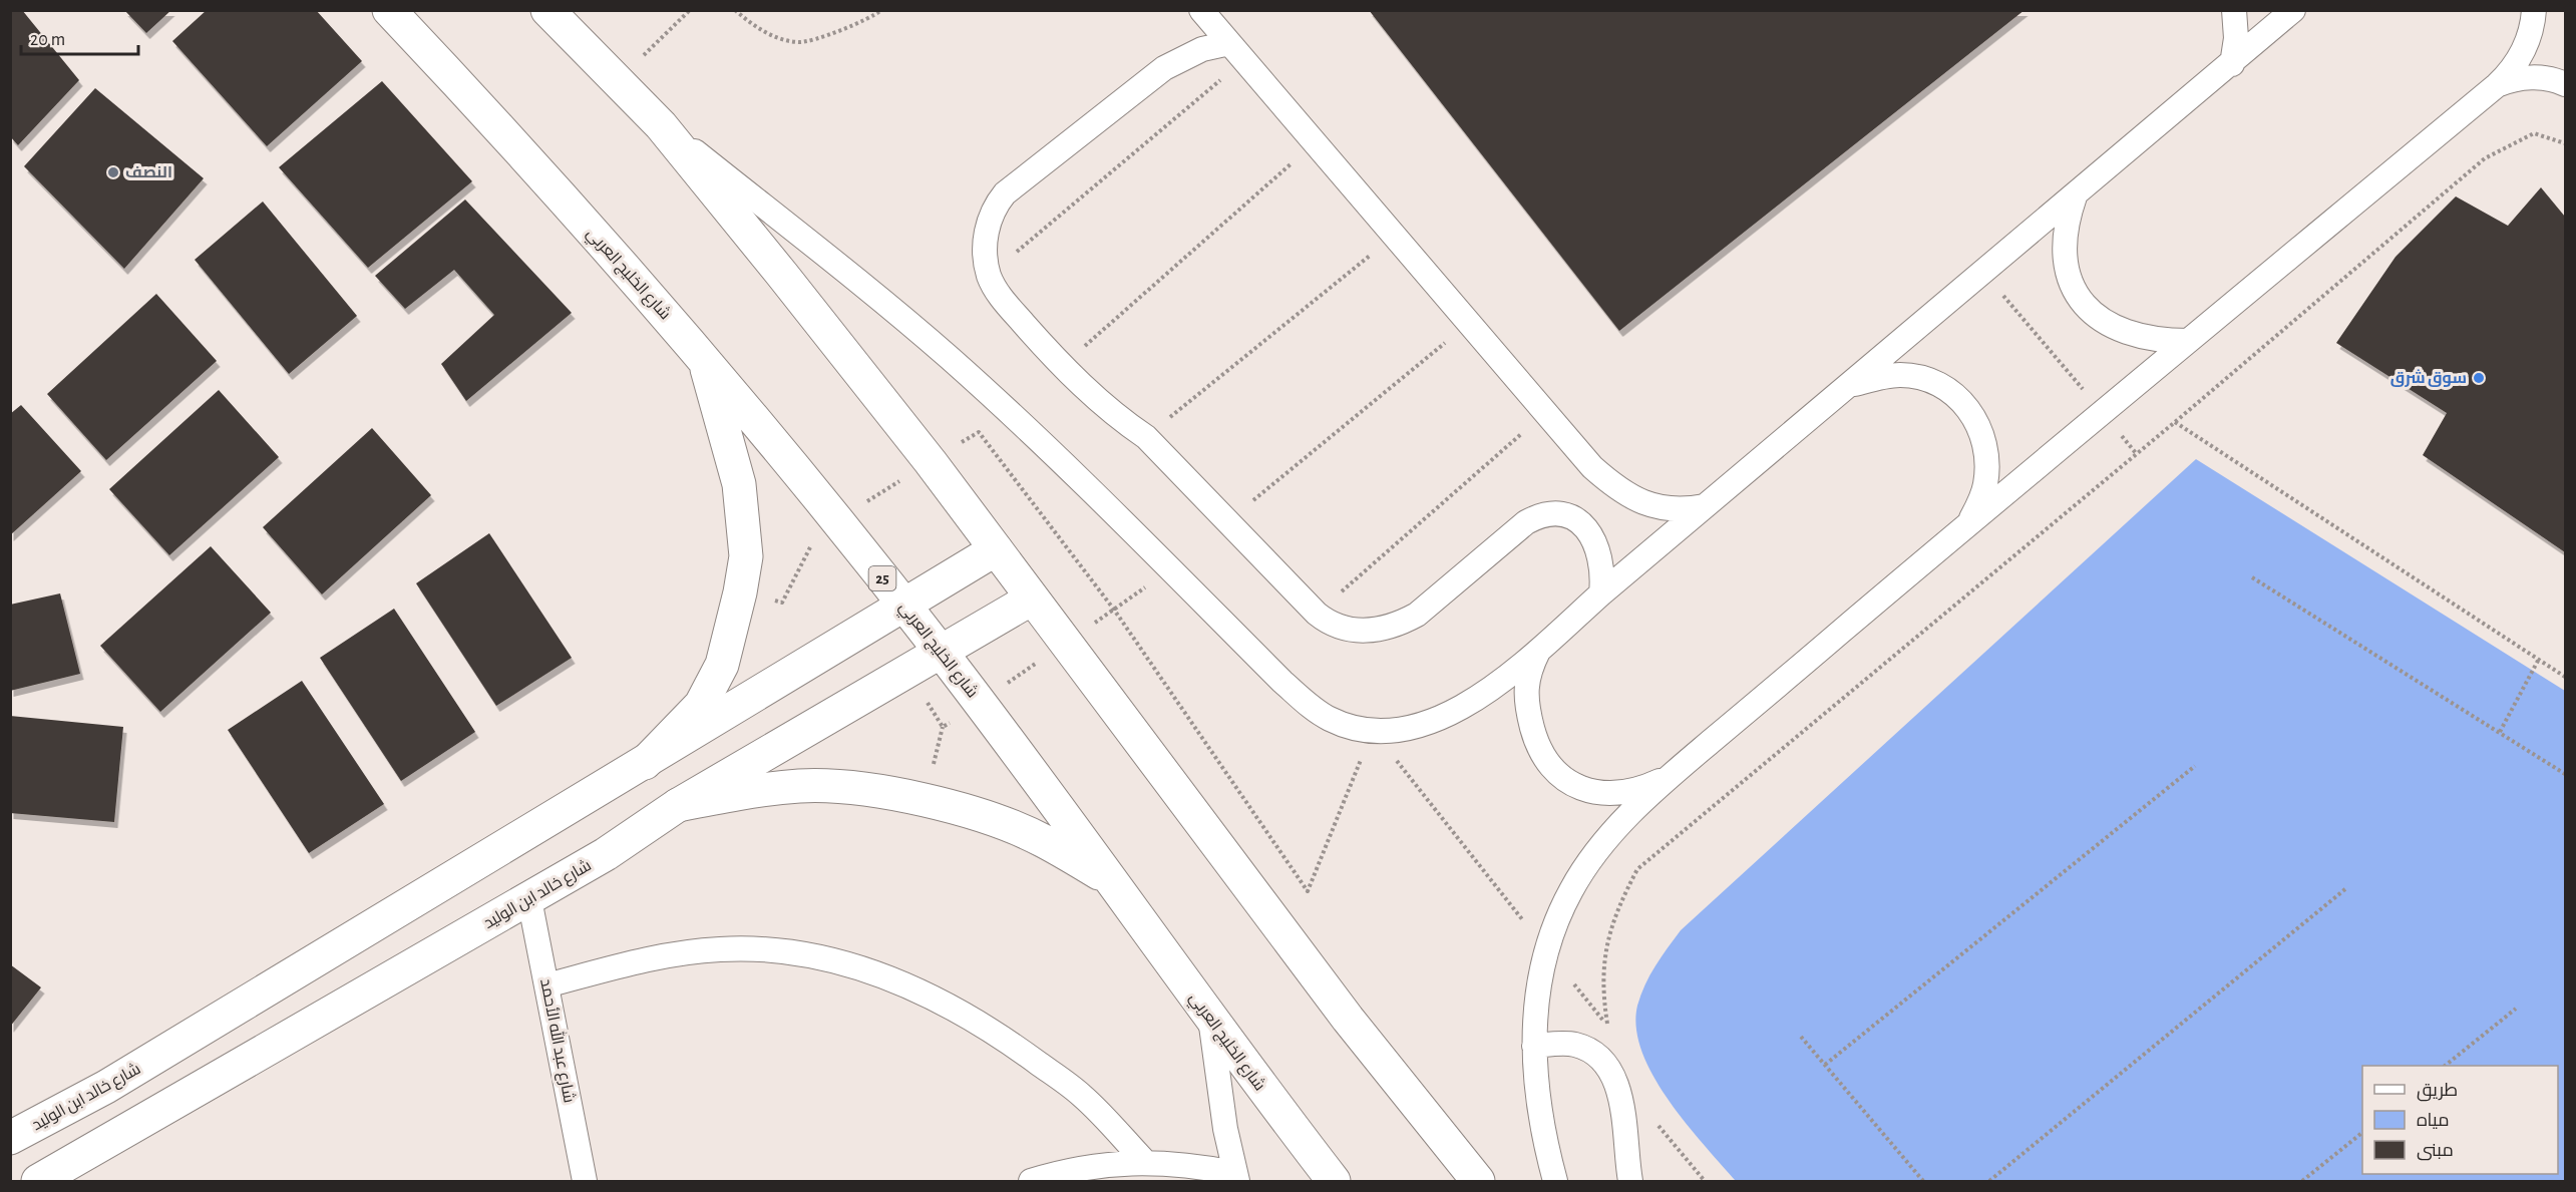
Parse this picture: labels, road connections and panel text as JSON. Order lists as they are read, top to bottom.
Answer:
{
  "streets": {
    "main road": ["شارع الخليج العربي", "25", "شارع خالد ابن الوليد"],
    "lane": ["شارع عبد الله الأحمد"]
  },
  "crossings": [
    ["شارع الخليج العربي", "شارع خالد ابن الوليد"],
    ["شارع خالد ابن الوليد", "شارع عبد الله الأحمد"]
  ],
  "places": ["النصف", "سوق شرق"],
  "legend": ["طريق", "مياه", "مبنى"],
  "scale_bar": "20 m"
}
